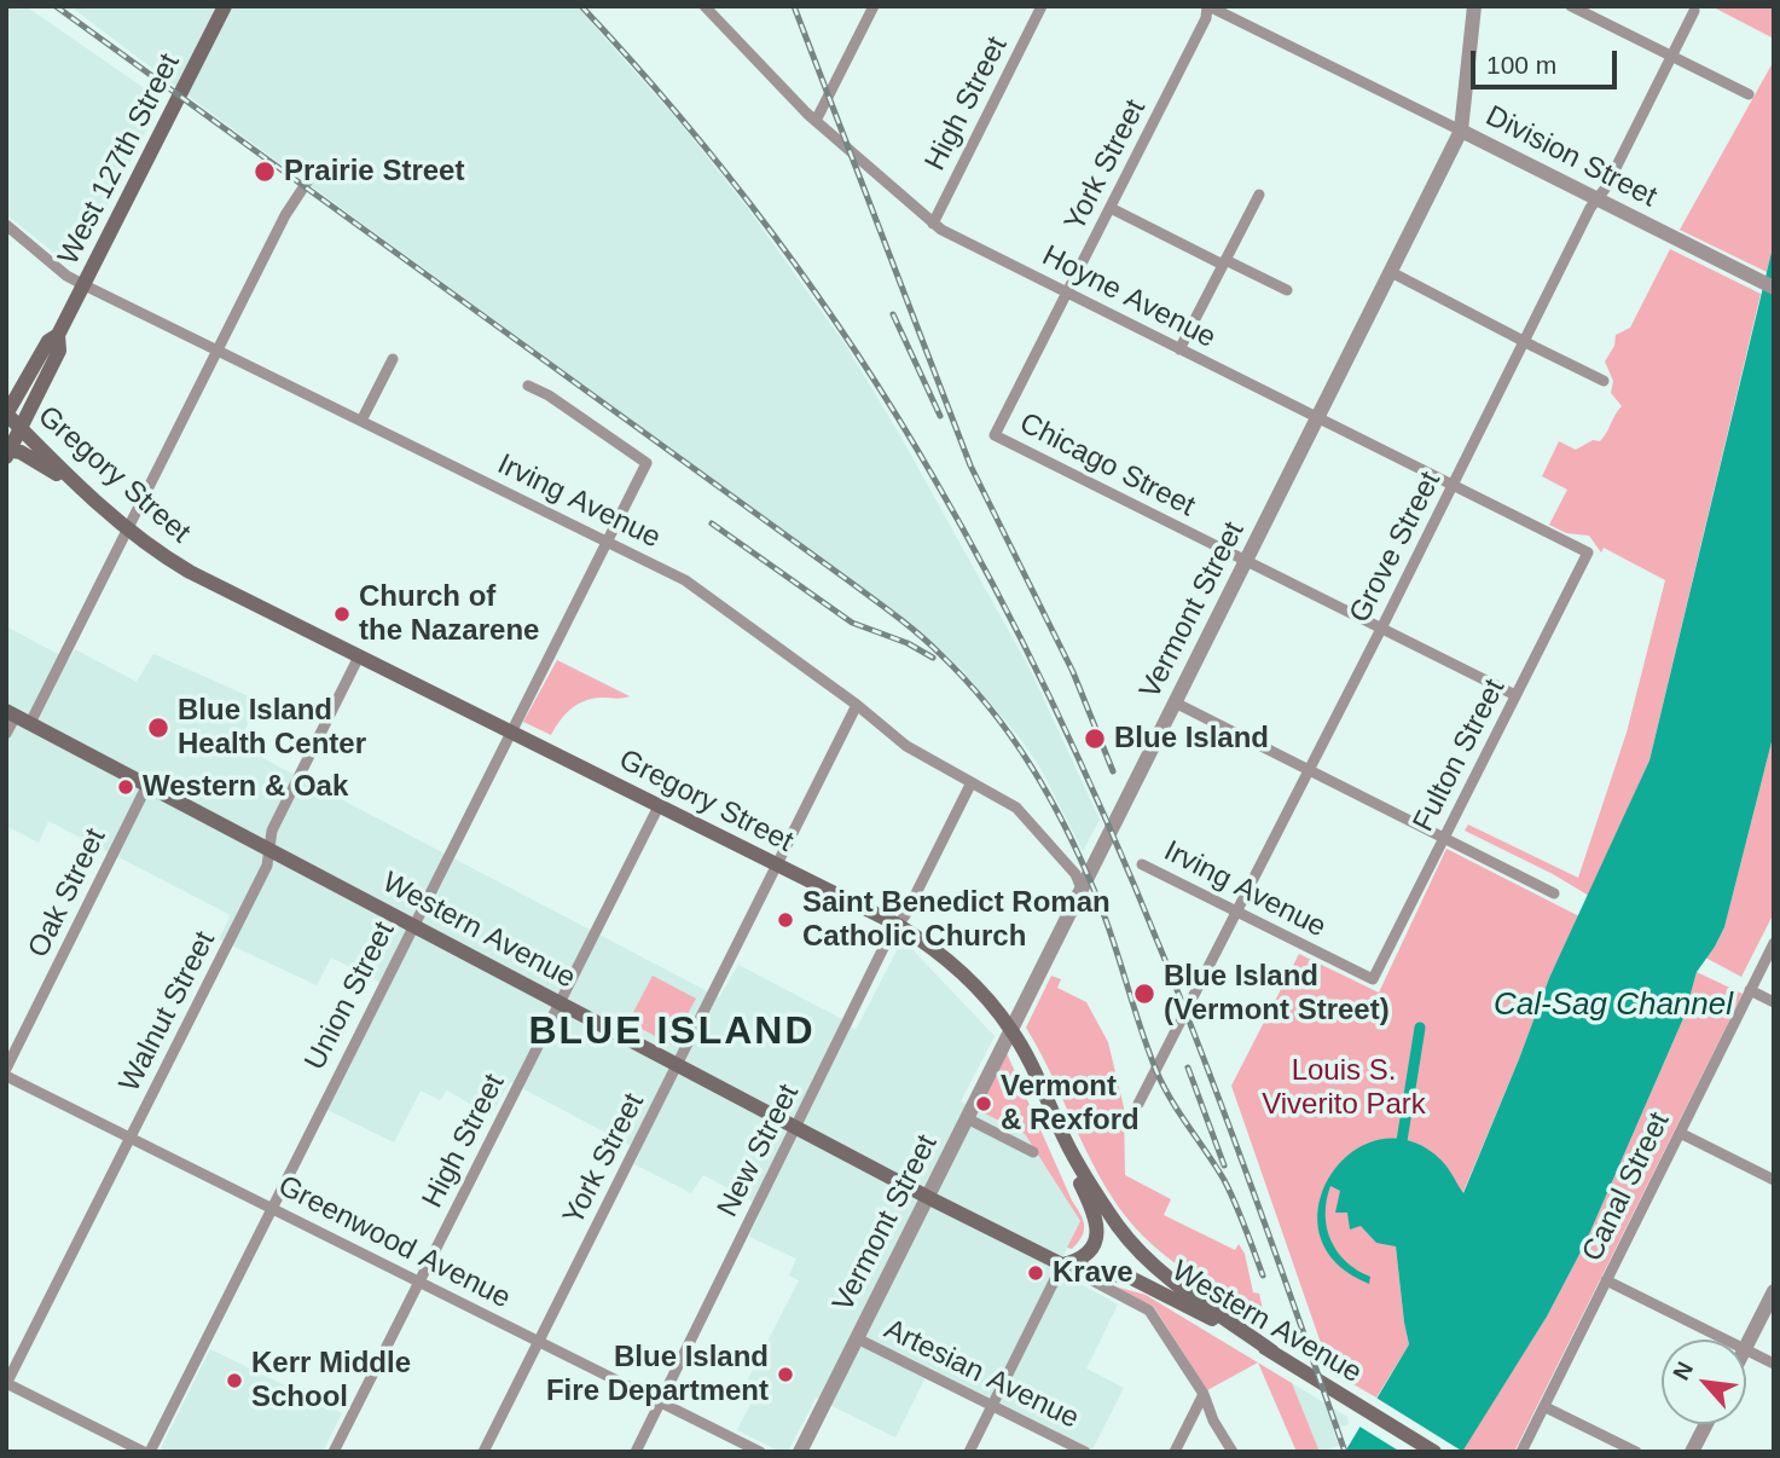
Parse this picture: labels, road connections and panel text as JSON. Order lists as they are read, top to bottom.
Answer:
{
  "streets": {
    "main road": ["West 127th Street", "Gregory Street", "Western Avenue"],
    "street": [
      "High Street",
      "Division Street",
      "York Street",
      "Hoyne Avenue",
      "Chicago Street",
      "Irving Avenue",
      "Grove Street",
      "Vermont Street",
      "Fulton Street",
      "Oak Street",
      "Union Street",
      "Walnut Street",
      "New Street",
      "Canal Street",
      "Greenwood Avenue",
      "Artesian Avenue"
    ]
  },
  "crossings": [
    ["High Street", "Hoyne Avenue"],
    ["High Street", "Gregory Street"],
    ["High Street", "Western Avenue"],
    ["High Street", "Greenwood Avenue"],
    ["Division Street", "York Street"],
    ["Division Street", "Grove Street"],
    ["Division Street", "Vermont Street"],
    ["West 127th Street", "Gregory Street"],
    ["West 127th Street", "Irving Avenue"],
    ["York Street", "Hoyne Avenue"],
    ["York Street", "Chicago Street"],
    ["York Street", "Gregory Street"],
    ["York Street", "Irving Avenue"],
    ["York Street", "Western Avenue"],
    ["York Street", "Greenwood Avenue"],
    ["Hoyne Avenue", "Grove Street"],
    ["Hoyne Avenue", "Vermont Street"],
    ["Hoyne Avenue", "Fulton Street"],
    ["Chicago Street", "Grove Street"],
    ["Chicago Street", "Vermont Street"],
    ["Chicago Street", "Fulton Street"],
    ["Gregory Street", "Western Avenue"],
    ["Gregory Street", "Union Street"],
    ["Gregory Street", "Walnut Street"],
    ["Gregory Street", "New Street"],
    ["Irving Avenue", "Grove Street"],
    ["Irving Avenue", "Vermont Street"],
    ["Irving Avenue", "Fulton Street"],
    ["Irving Avenue", "Union Street"],
    ["Irving Avenue", "New Street"],
    ["Vermont Street", "Western Avenue"],
    ["Vermont Street", "Artesian Avenue"],
    ["Oak Street", "Western Avenue"],
    ["Western Avenue", "Union Street"],
    ["Western Avenue", "Walnut Street"],
    ["Western Avenue", "New Street"],
    ["Union Street", "Greenwood Avenue"],
    ["Walnut Street", "Greenwood Avenue"],
    ["New Street", "Greenwood Avenue"]
  ],
  "districts": ["BLUE ISLAND"],
  "water": ["Cal-Sag Channel"],
  "parks": ["Louis S. Viverito Park"],
  "places": [
    "Prairie Street",
    "Church of the Nazarene",
    "Blue Island Health Center",
    "Blue Island",
    "Western & Oak",
    "Saint Benedict Roman Catholic Church",
    "Blue Island (Vermont Street)",
    "Vermont & Rexford",
    "Krave",
    "Blue Island Fire Department",
    "Kerr Middle School"
  ],
  "scale_bar": "100 m",
  "north": "top left"
}
